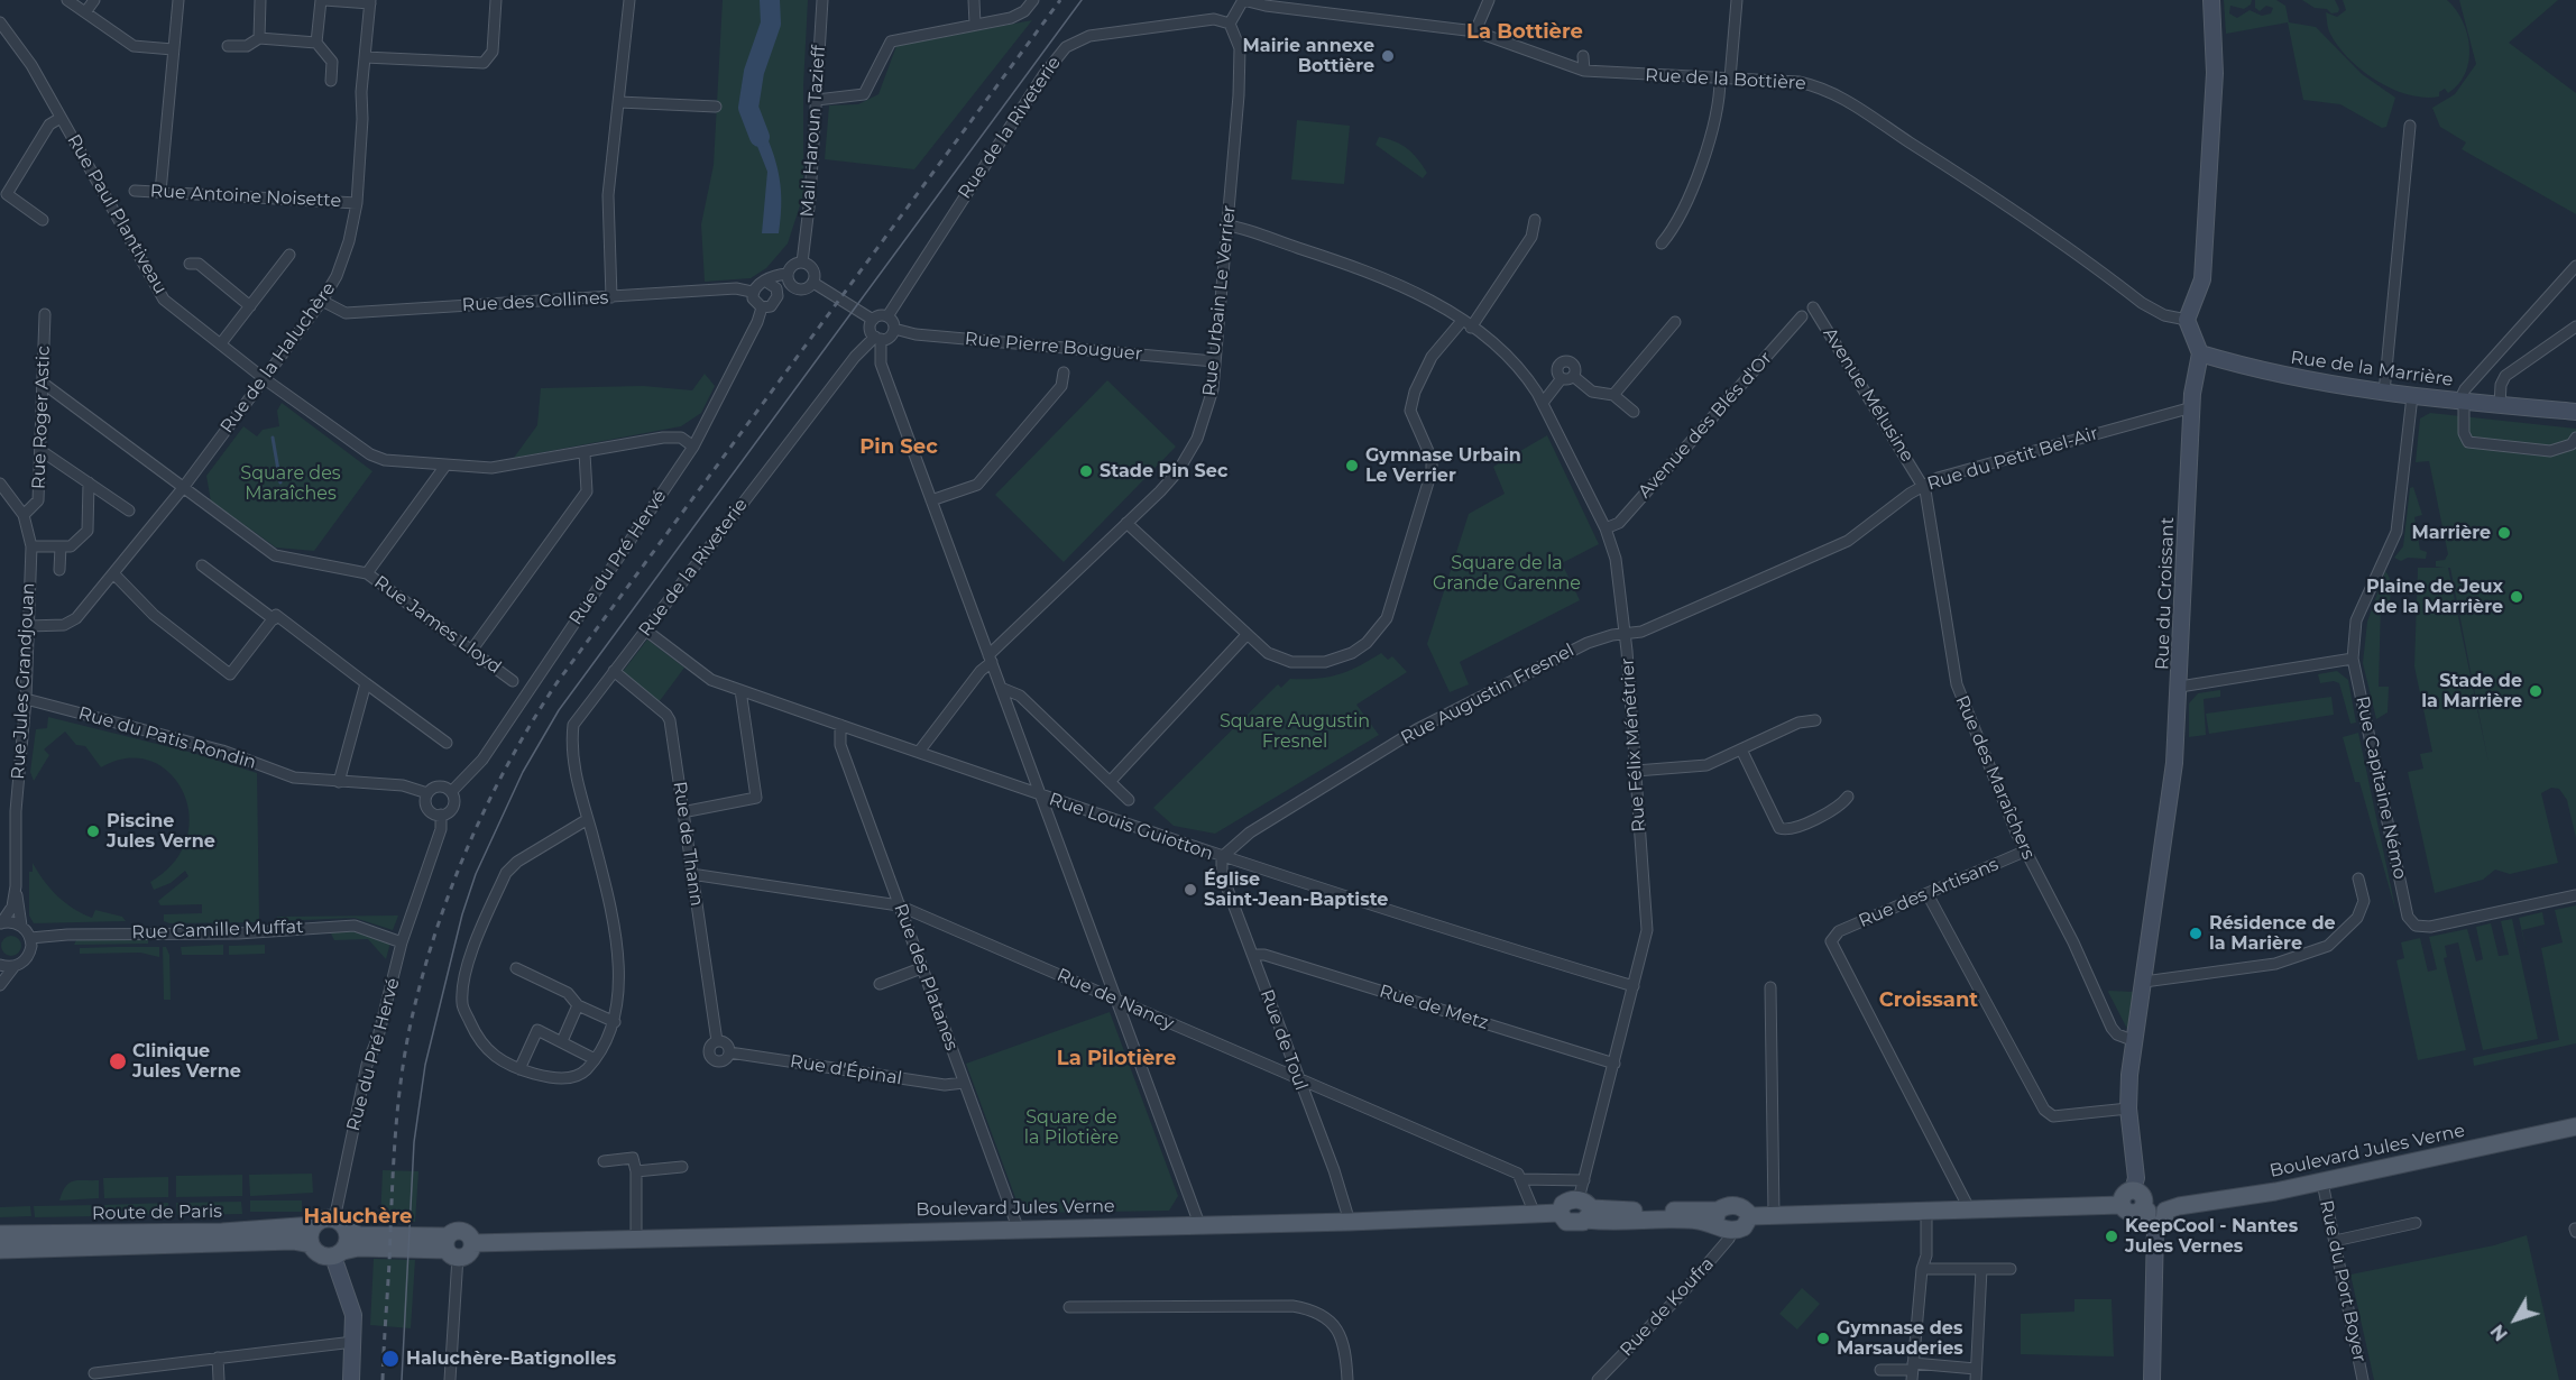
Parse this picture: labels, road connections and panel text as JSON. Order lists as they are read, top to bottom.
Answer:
{
  "streets": {
    "main road": ["Boulevard Jules Verne", "Route de Paris"],
    "street": [
      "Rue de la Bottière",
      "Rue de la Riveterie",
      "Mail Haroun Tazieff",
      "Rue Antoine Noisette",
      "Rue Paul Plantiveau",
      "Rue Urbain Le Verrier",
      "Rue des Collines",
      "Rue Pierre Bouguer",
      "Rue de la Haluchère",
      "Rue de la Marrière",
      "Avenue Mélusine",
      "Rue Roger Astic",
      "Avenue des Blés d'Or",
      "Rue du Petit Bel-Air",
      "Rue du Pré Hervé",
      "Rue du Croissant",
      "Rue James Lloyd",
      "Rue Jules Grandjouan",
      "Rue Augustin Fresnel",
      "Rue du Patis Rondin",
      "Rue Félix Ménétrier",
      "Rue des Maraîchers",
      "Rue Capitaine Némo",
      "Rue Louis Guiotton",
      "Rue de Thann",
      "Rue des Artisans",
      "Rue Camille Muffat",
      "Rue des Platanes",
      "Rue de Nancy",
      "Rue de Metz",
      "Rue de Toul",
      "Rue d'Épinal",
      "Rue du Port Boyer",
      "Rue de Koufra"
    ]
  },
  "crossings": [
    ["Rue de la Riveterie", "Rue Urbain Le Verrier"],
    ["Rue de la Riveterie", "Rue Pierre Bouguer"],
    ["Rue de la Riveterie", "Rue Louis Guiotton"],
    ["Rue de la Riveterie", "Rue de Thann"],
    ["Rue Antoine Noisette", "Rue de la Haluchère"],
    ["Rue Paul Plantiveau", "Rue de la Haluchère"],
    ["Rue Paul Plantiveau", "Rue du Pré Hervé"],
    ["Rue Urbain Le Verrier", "Rue Pierre Bouguer"],
    ["Rue Urbain Le Verrier", "Rue Félix Ménétrier"],
    ["Rue Urbain Le Verrier", "Rue Louis Guiotton"],
    ["Rue des Collines", "Rue de la Haluchère"],
    ["Rue des Collines", "Rue du Pré Hervé"],
    ["Rue de la Haluchère", "Rue James Lloyd"],
    ["Rue de la Haluchère", "Rue Jules Grandjouan"],
    ["Rue de la Marrière", "Rue du Croissant"],
    ["Rue de la Marrière", "Rue Capitaine Némo"],
    ["Avenue Mélusine", "Rue du Petit Bel-Air"],
    ["Avenue Mélusine", "Rue des Maraîchers"],
    ["Rue Roger Astic", "Rue James Lloyd"],
    ["Rue Roger Astic", "Rue Jules Grandjouan"],
    ["Avenue des Blés d'Or", "Rue Félix Ménétrier"],
    ["Rue du Petit Bel-Air", "Rue du Croissant"],
    ["Rue du Petit Bel-Air", "Rue Augustin Fresnel"],
    ["Rue du Petit Bel-Air", "Rue Félix Ménétrier"],
    ["Rue du Petit Bel-Air", "Rue des Maraîchers"],
    ["Rue du Pré Hervé", "Rue du Patis Rondin"],
    ["Rue du Pré Hervé", "Rue Camille Muffat"],
    ["Rue du Pré Hervé", "Route de Paris"],
    ["Rue du Croissant", "Rue des Maraîchers"],
    ["Rue Jules Grandjouan", "Rue du Patis Rondin"],
    ["Rue Augustin Fresnel", "Rue Félix Ménétrier"],
    ["Rue Augustin Fresnel", "Rue Louis Guiotton"],
    ["Rue Augustin Fresnel", "Rue de Toul"],
    ["Rue Félix Ménétrier", "Rue Louis Guiotton"],
    ["Rue Félix Ménétrier", "Rue de Nancy"],
    ["Rue Félix Ménétrier", "Rue de Metz"],
    ["Rue Félix Ménétrier", "Boulevard Jules Verne"],
    ["Rue des Maraîchers", "Rue des Artisans"],
    ["Rue Louis Guiotton", "Rue des Platanes"],
    ["Rue Louis Guiotton", "Rue de Toul"],
    ["Rue de Thann", "Rue de Nancy"],
    ["Rue de Thann", "Rue d'Épinal"],
    ["Rue des Platanes", "Rue de Nancy"],
    ["Rue des Platanes", "Rue d'Épinal"],
    ["Rue des Platanes", "Boulevard Jules Verne"],
    ["Rue de Nancy", "Rue de Toul"],
    ["Rue de Metz", "Rue de Toul"],
    ["Rue de Toul", "Boulevard Jules Verne"],
    ["Boulevard Jules Verne", "Rue du Port Boyer"]
  ],
  "districts": [
    "La Bottière",
    "Pin Sec",
    "Croissant",
    "La Pilotière",
    "Haluchère"
  ],
  "parks": [
    "Square des Maraîches",
    "Square de la Grande Garenne",
    "Square Augustin Fresnel",
    "Square de la Pilotière"
  ],
  "places": [
    "Mairie annexe Bottière",
    "Gymnase Urbain Le Verrier",
    "Stade Pin Sec",
    "Marrière",
    "Plaine de Jeux de la Marrière",
    "Stade de la Marrière",
    "Piscine Jules Verne",
    "Église Saint-Jean-Baptiste",
    "Résidence de la Marière",
    "Clinique Jules Verne",
    "KeepCool - Nantes Jules Vernes",
    "Gymnase des Marsauderies",
    "Haluchère-Batignolles"
  ],
  "north": "bottom left"
}
